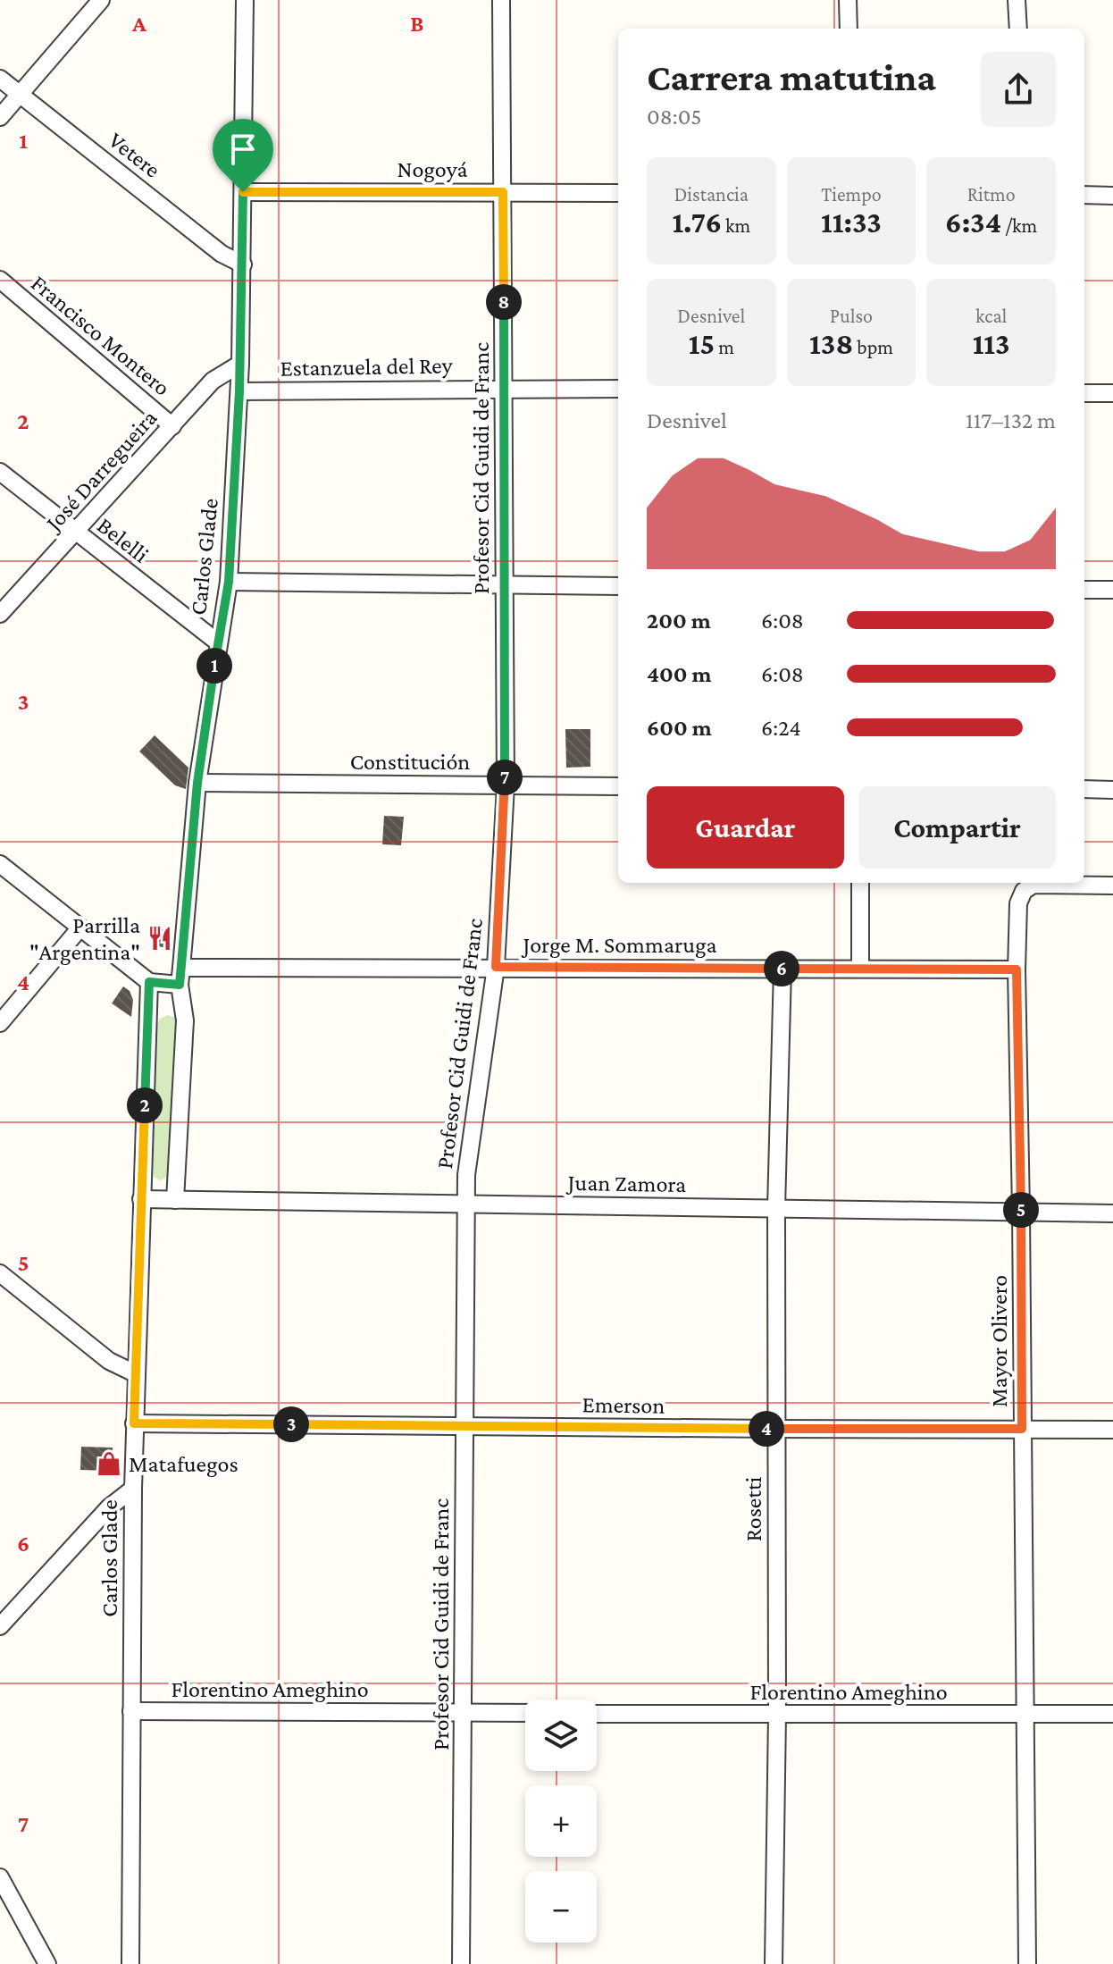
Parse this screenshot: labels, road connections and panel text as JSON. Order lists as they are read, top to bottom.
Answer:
{
  "streets": {
    "street": [
      "Vetere",
      "Nogoyá",
      "Francisco Montero",
      "Estanzuela del Rey",
      "Profesor Cid Guidi de Franc",
      "José Darregueira",
      "Belelli",
      "Carlos Glade",
      "Constitución",
      "Jorge M. Sommaruga",
      "Juan Zamora",
      "Mayor Olivero",
      "Emerson",
      "Rosetti",
      "Florentino Ameghino"
    ]
  },
  "crossings": [
    ["Vetere", "Carlos Glade"],
    ["Nogoyá", "Profesor Cid Guidi de Franc"],
    ["Nogoyá", "Carlos Glade"],
    ["Francisco Montero", "José Darregueira"],
    ["Estanzuela del Rey", "Profesor Cid Guidi de Franc"],
    ["Estanzuela del Rey", "Carlos Glade"],
    ["Profesor Cid Guidi de Franc", "Constitución"],
    ["Profesor Cid Guidi de Franc", "Jorge M. Sommaruga"],
    ["Profesor Cid Guidi de Franc", "Juan Zamora"],
    ["Profesor Cid Guidi de Franc", "Emerson"],
    ["Profesor Cid Guidi de Franc", "Florentino Ameghino"],
    ["José Darregueira", "Belelli"],
    ["José Darregueira", "Carlos Glade"],
    ["Belelli", "Carlos Glade"],
    ["Carlos Glade", "Constitución"],
    ["Carlos Glade", "Jorge M. Sommaruga"],
    ["Carlos Glade", "Juan Zamora"],
    ["Carlos Glade", "Emerson"],
    ["Carlos Glade", "Florentino Ameghino"],
    ["Jorge M. Sommaruga", "Mayor Olivero"],
    ["Jorge M. Sommaruga", "Rosetti"],
    ["Juan Zamora", "Mayor Olivero"],
    ["Juan Zamora", "Rosetti"],
    ["Mayor Olivero", "Emerson"],
    ["Mayor Olivero", "Florentino Ameghino"],
    ["Emerson", "Rosetti"],
    ["Rosetti", "Florentino Ameghino"]
  ],
  "places": {
    "restaurant": ["Parrilla \"Argentina\""],
    "shop": ["Matafuegos"]
  },
  "page": {
    "heading": ["Carrera matutina", "08:05"],
    "stats": [
      ["Distancia", "1.76 km"],
      ["Tiempo", "11:33"],
      ["Ritmo", "6:34 /km"],
      ["Desnivel", "15 m"],
      ["Pulso", "138 bpm"],
      ["kcal", "113"]
    ],
    "pins": [
      "8",
      "1",
      "7",
      "6",
      "2",
      "5",
      "3",
      "4"
    ],
    "chart": ["Desnivel", "117–132 m"],
    "list": [
      {
        "name": "200 m",
        "note": "6:08"
      },
      {
        "name": "400 m",
        "note": "6:08"
      },
      {
        "name": "600 m",
        "note": "6:24"
      }
    ],
    "buttons": ["Guardar", "Compartir"],
    "map_buttons": ["+", "−"]
  },
  "grid": {
    "columns": ["A", "B"],
    "rows": [
      "1",
      "2",
      "3",
      "4",
      "5",
      "6",
      "7"
    ]
  }
}
